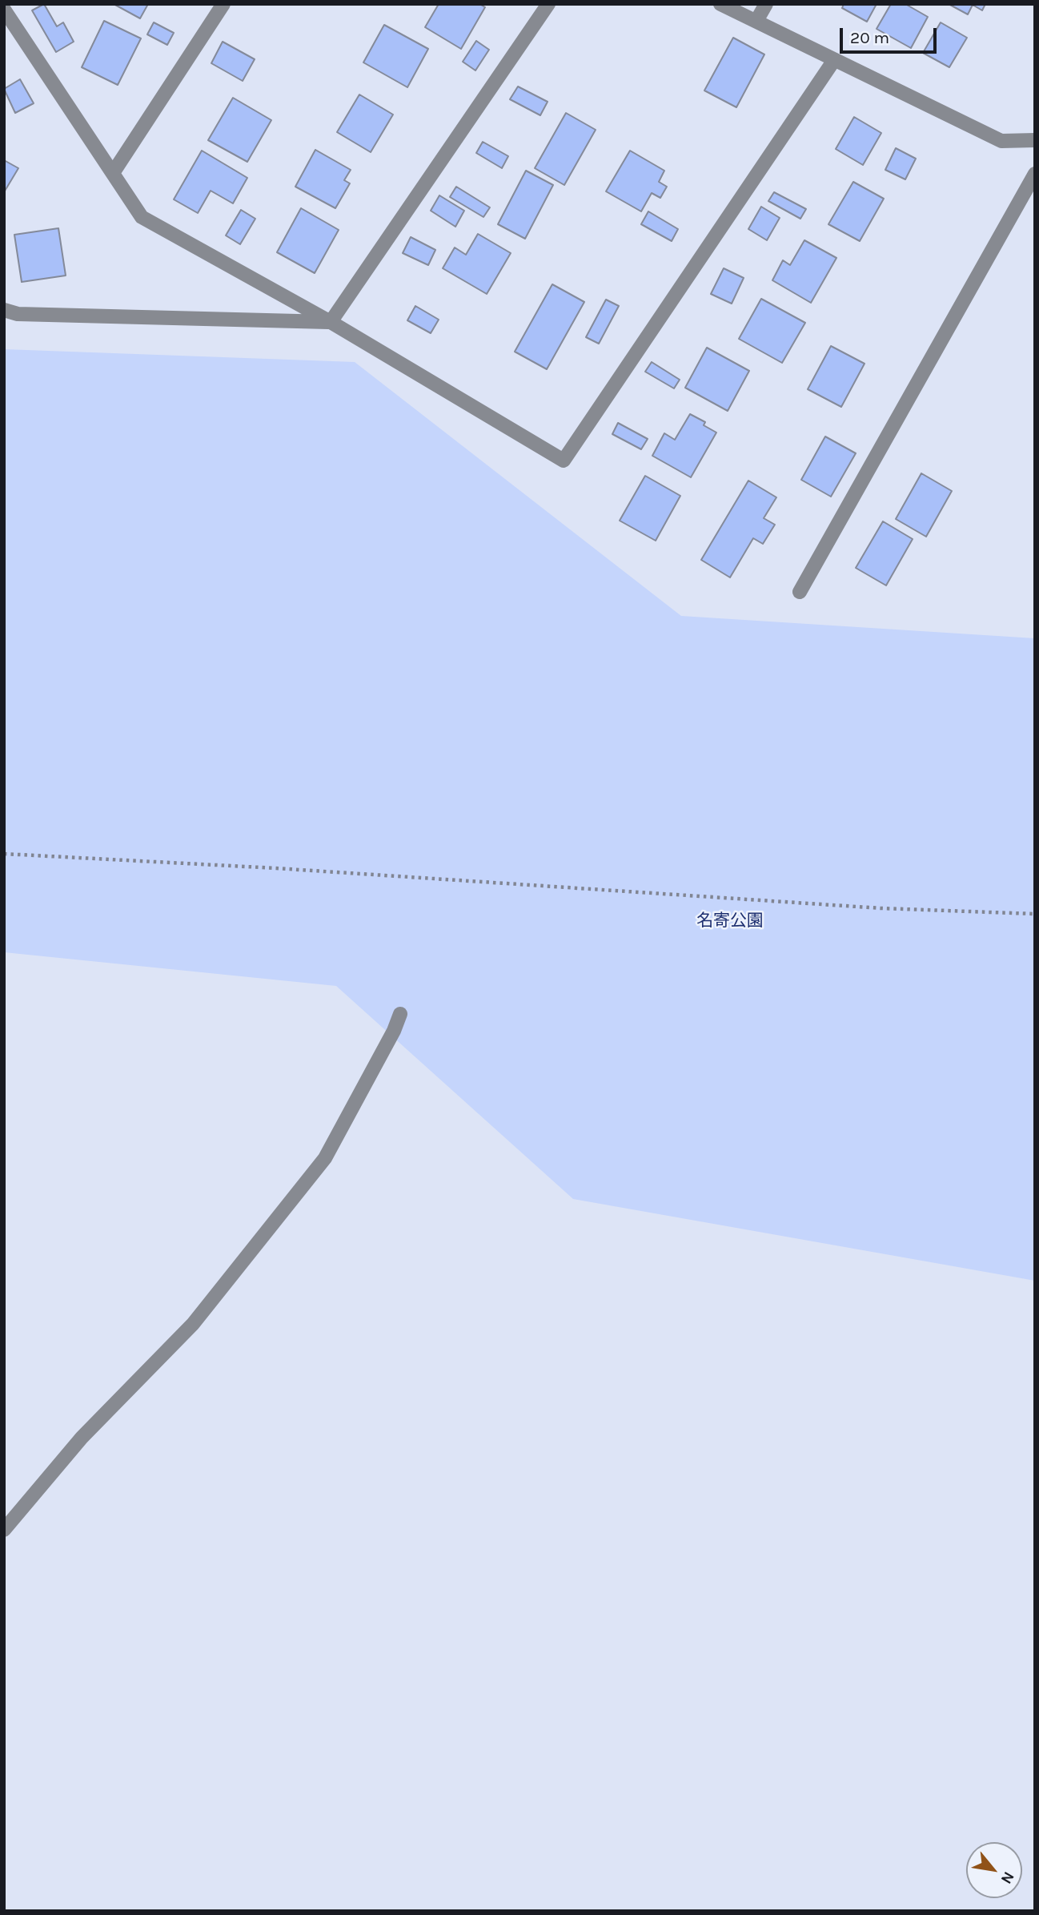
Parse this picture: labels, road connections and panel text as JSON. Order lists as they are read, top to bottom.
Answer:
{
  "parks": ["名寄公園"],
  "scale_bar": "20 m",
  "north": "bottom right"
}
